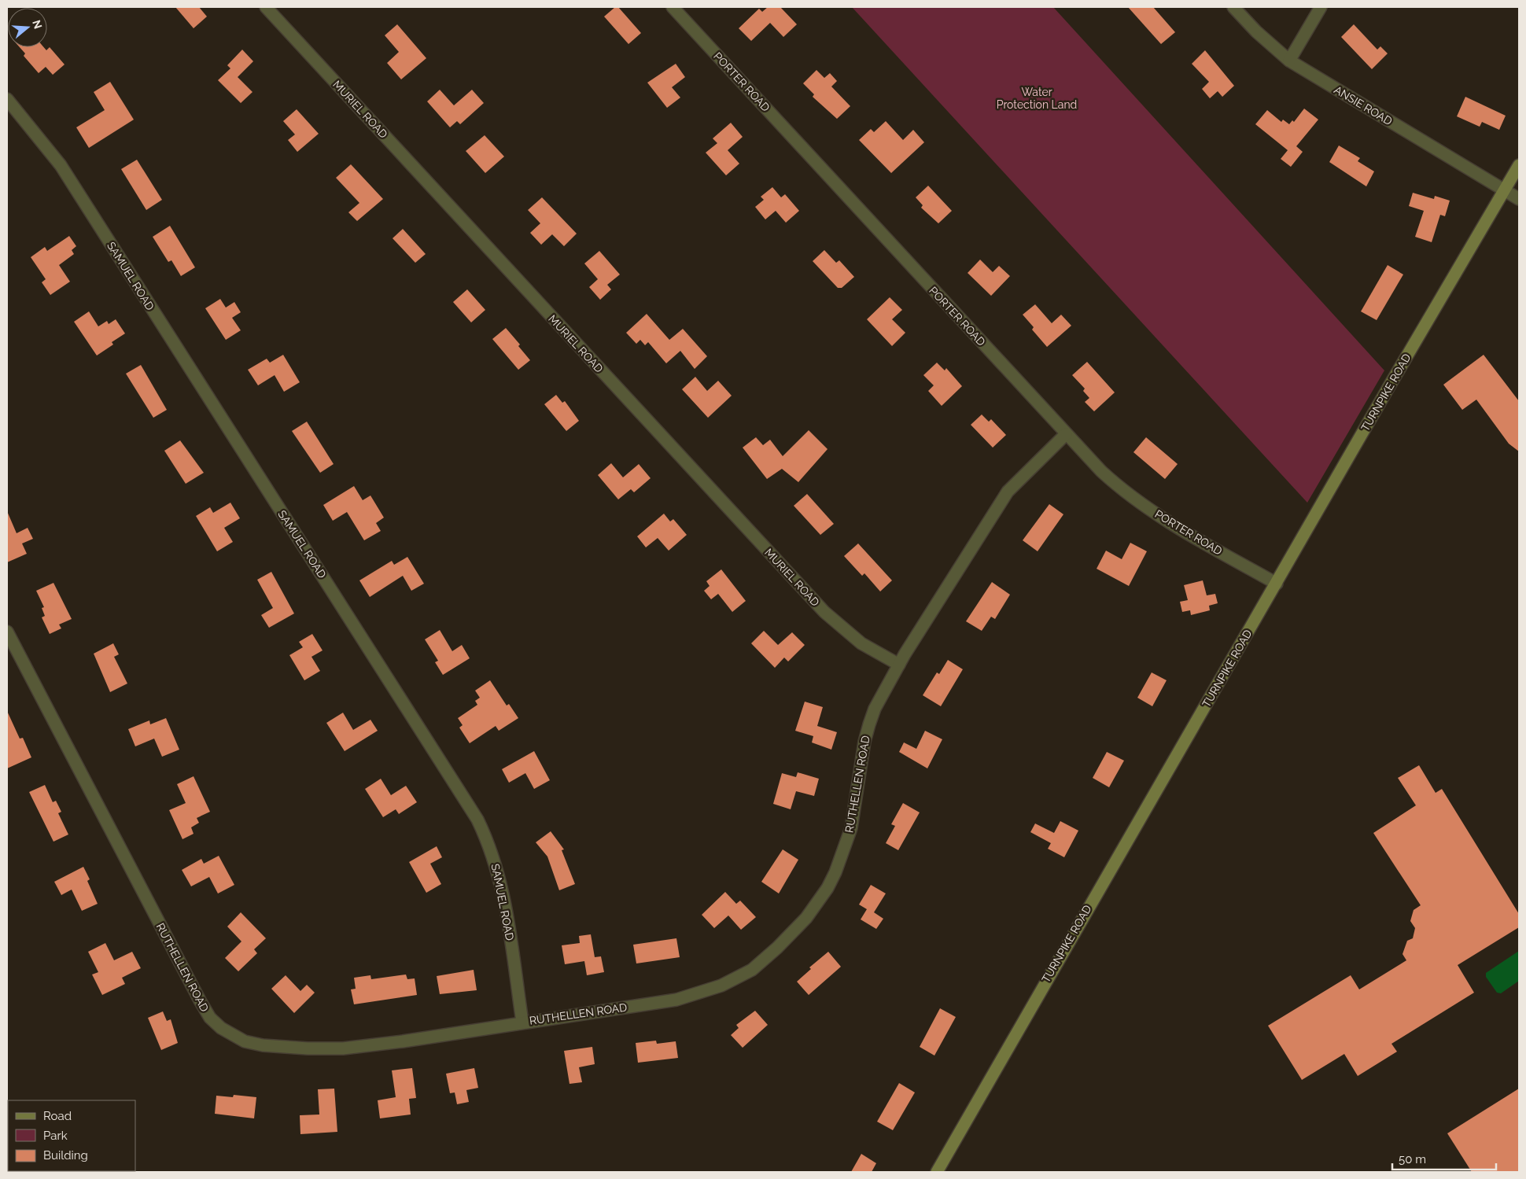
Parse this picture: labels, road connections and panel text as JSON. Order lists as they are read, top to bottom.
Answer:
{
  "streets": {
    "main road": ["TURNPIKE ROAD"],
    "street": [
      "PORTER ROAD",
      "ANSIE ROAD",
      "MURIEL ROAD",
      "SAMUEL ROAD",
      "RUTHELLEN ROAD"
    ]
  },
  "crossings": [
    ["PORTER ROAD", "TURNPIKE ROAD"],
    ["PORTER ROAD", "RUTHELLEN ROAD"],
    ["ANSIE ROAD", "TURNPIKE ROAD"],
    ["MURIEL ROAD", "RUTHELLEN ROAD"],
    ["SAMUEL ROAD", "RUTHELLEN ROAD"]
  ],
  "parks": ["Water Protection Land"],
  "legend": ["Road", "Park", "Building"],
  "scale_bar": "50 m",
  "north": "right"
}
